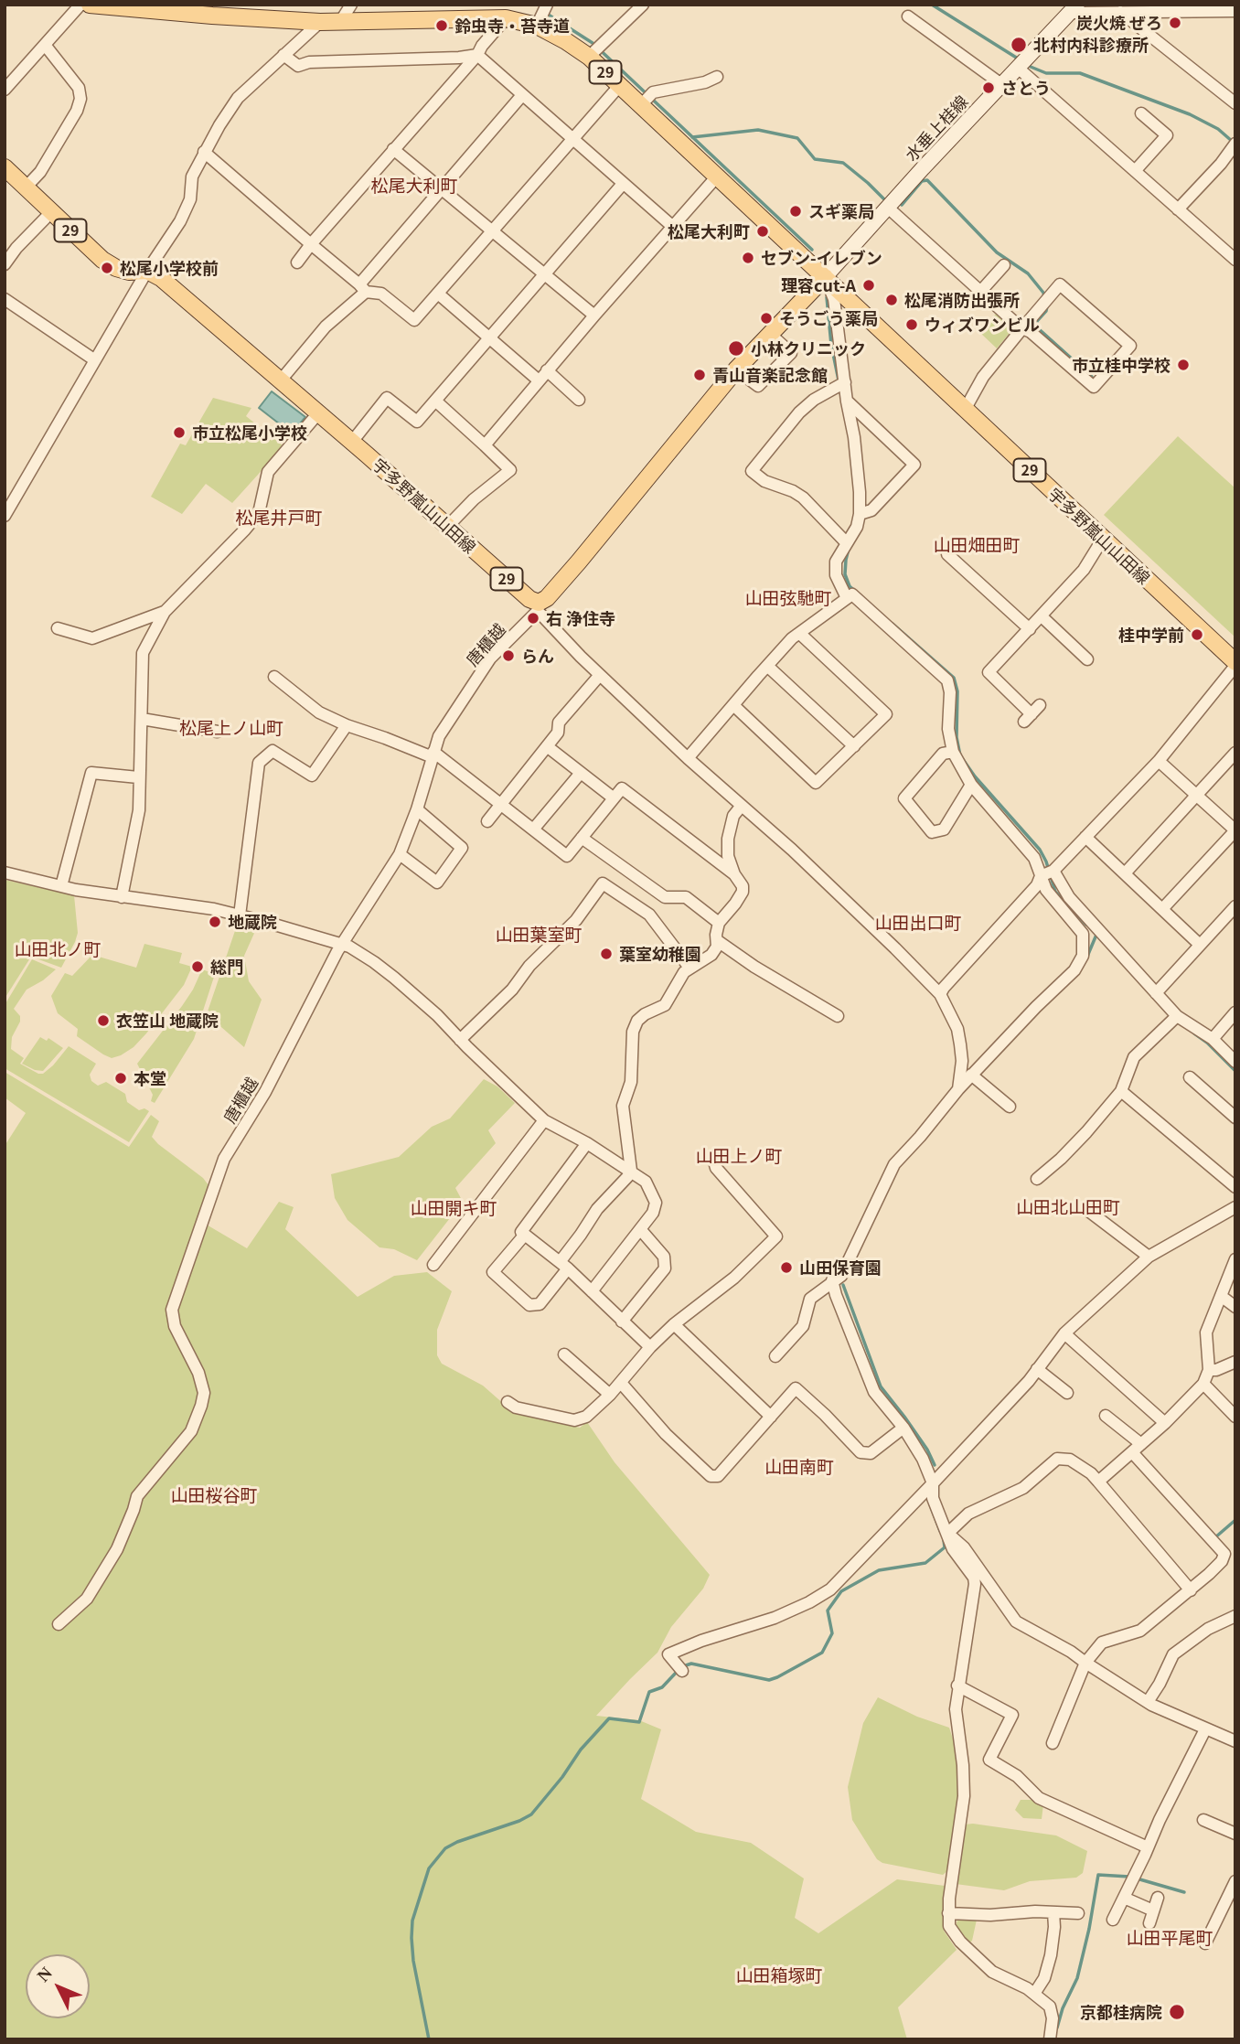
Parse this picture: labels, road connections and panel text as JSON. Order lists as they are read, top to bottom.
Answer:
{
  "streets": {
    "main road": ["29", "水垂上桂線", "宇多野嵐山山田線"],
    "street": ["唐櫃越"]
  },
  "crossings": [
    ["29", "水垂上桂線"],
    ["29", "宇多野嵐山山田線"],
    ["29", "唐櫃越"],
    ["水垂上桂線", "宇多野嵐山山田線"],
    ["宇多野嵐山山田線", "唐櫃越"]
  ],
  "districts": [
    "松尾大利町",
    "松尾井戸町",
    "山田畑田町",
    "山田弦馳町",
    "松尾上ノ山町",
    "山田出口町",
    "山田葉室町",
    "山田北ノ町",
    "山田上ノ町",
    "山田北山田町",
    "山田開キ町",
    "山田南町",
    "山田桜谷町",
    "山田平尾町",
    "山田箱塚町"
  ],
  "places": [
    "炭火焼 ぜろ",
    "鈴虫寺・苔寺道",
    "北村内科診療所",
    "さとう",
    "スギ薬局",
    "松尾大利町",
    "セブン-イレブン",
    "松尾小学校前",
    "理容cut-A",
    "松尾消防出張所",
    "そうごう薬局",
    "ウィズワンビル",
    "小林クリニック",
    "市立桂中学校",
    "青山音楽記念館",
    "市立松尾小学校",
    "右 浄住寺",
    "桂中学前",
    "らん",
    "地蔵院",
    "葉室幼稚園",
    "総門",
    "衣笠山 地蔵院",
    "本堂",
    "山田保育園",
    "京都桂病院"
  ],
  "north": "top left"
}
